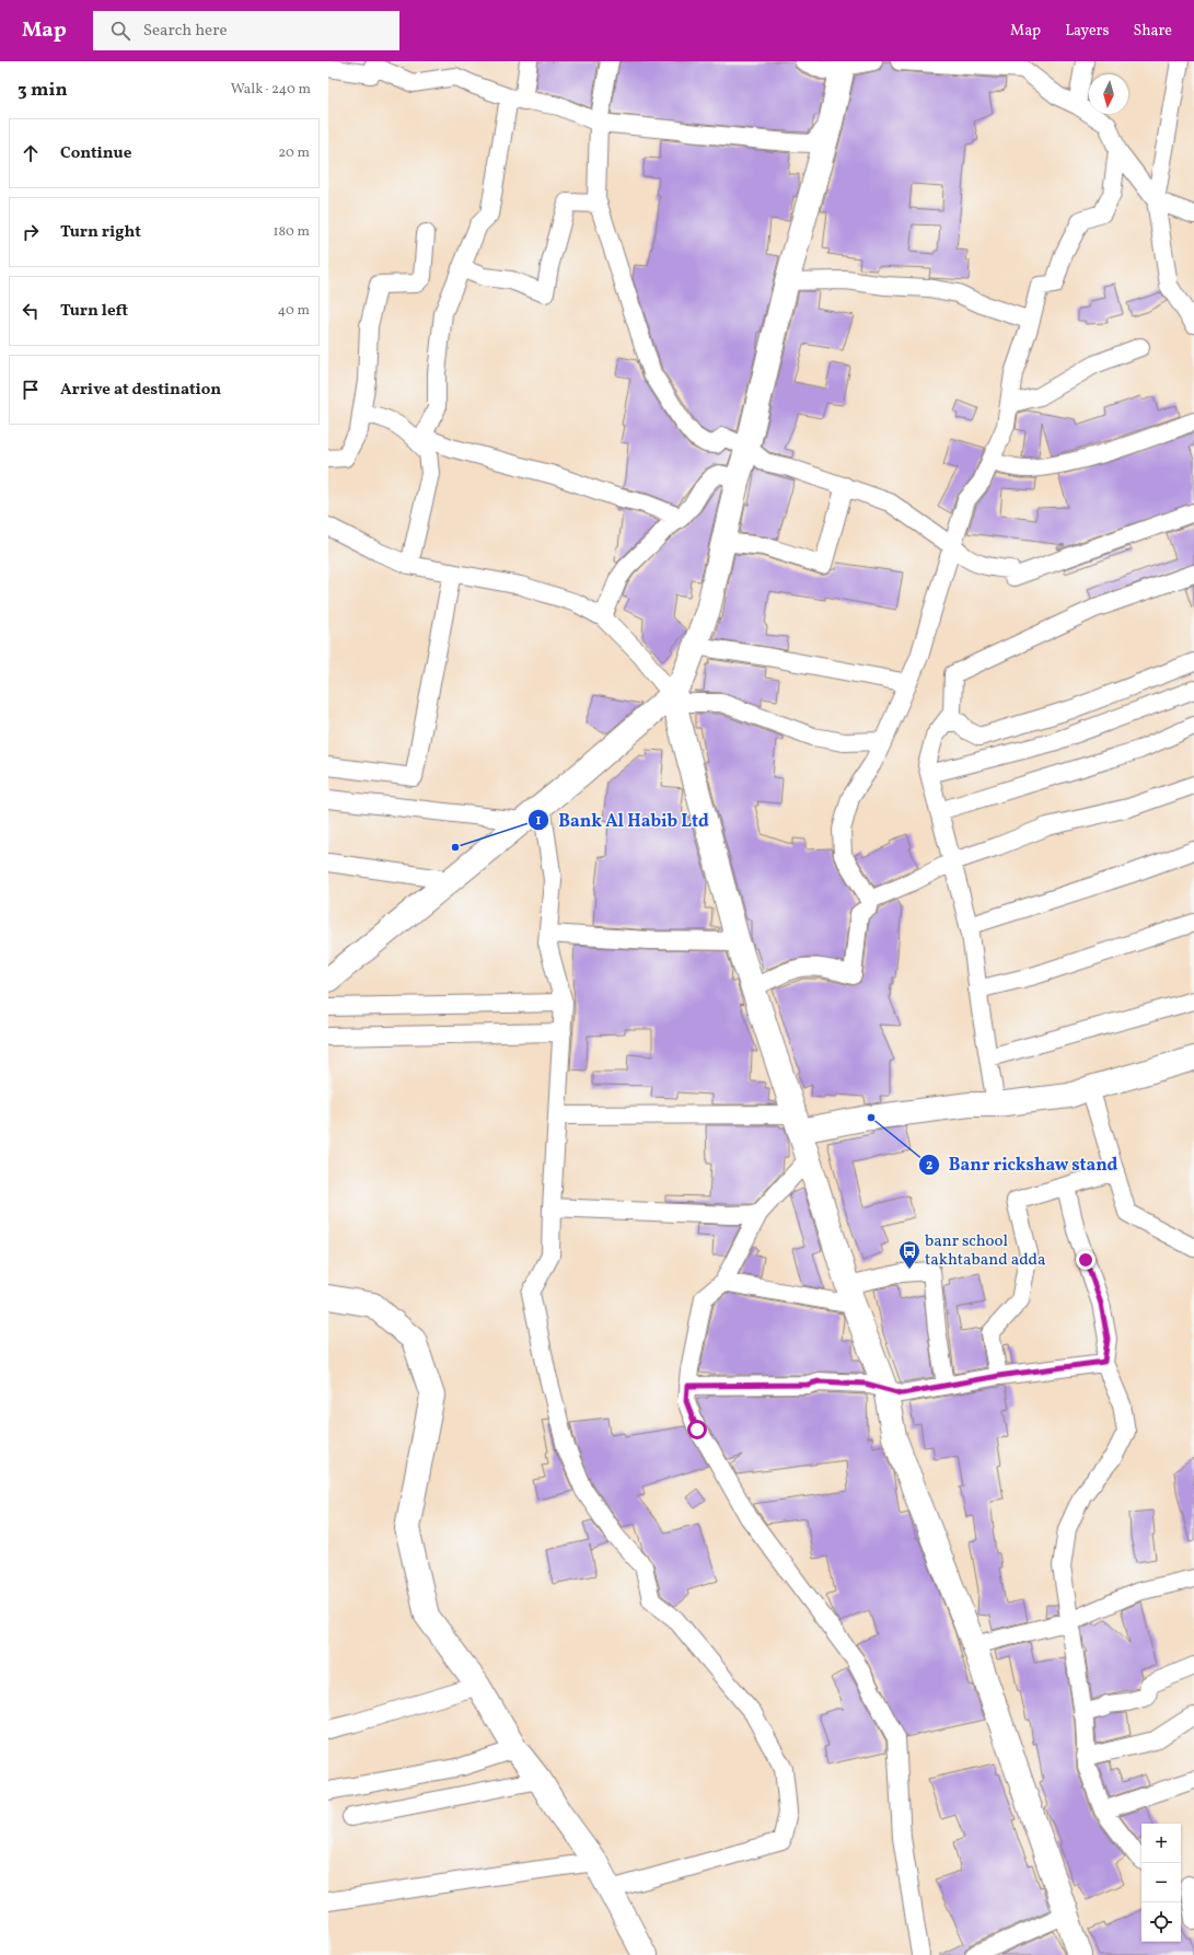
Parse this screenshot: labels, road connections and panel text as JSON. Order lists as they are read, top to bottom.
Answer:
{
  "places": {
    "other": ["Bank Al Habib Ltd", "Banr rickshaw stand"],
    "bus stop": ["banr school takhtaband adda"]
  },
  "north": "bottom",
  "page": {
    "header": "Map",
    "search": "Search here",
    "nav": ["Map", "Layers", "Share"],
    "heading": ["3 min", "Walk · 240 m"],
    "list": [
      ["Continue", "20 m"],
      ["Turn right", "180 m"],
      ["Turn left", "40 m"],
      "Arrive at destination"
    ],
    "map_buttons": ["+", "−"]
  }
}
